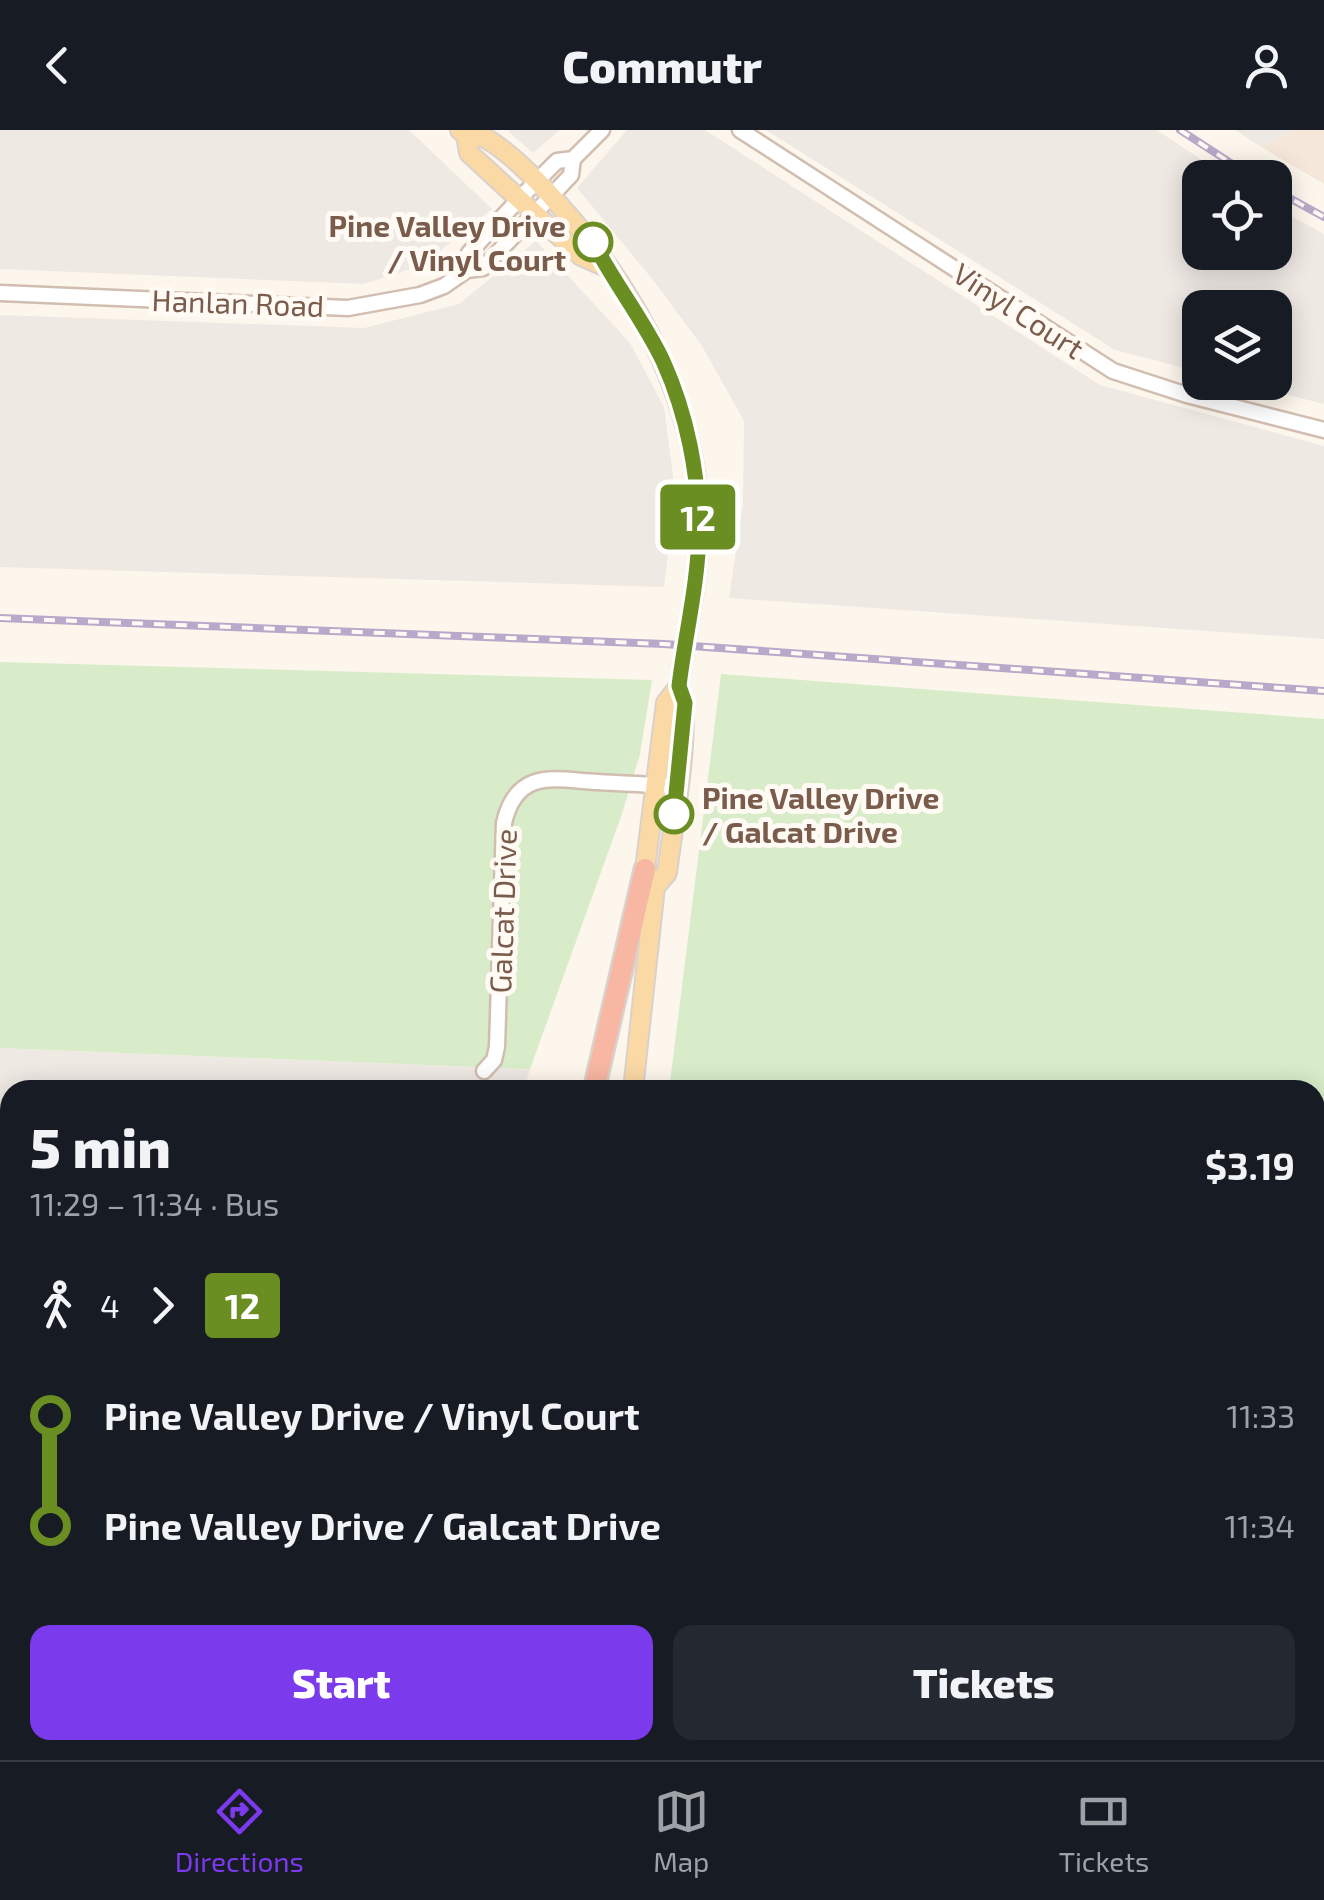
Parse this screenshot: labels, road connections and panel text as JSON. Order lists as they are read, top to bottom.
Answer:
{
  "streets": {
    "street": ["Hanlan Road", "Vinyl Court", "Galcat Drive"]
  },
  "places": ["Pine Valley Drive / Vinyl Court", "Pine Valley Drive / Galcat Drive"],
  "lines": ["bus line 12"],
  "page": {
    "header": "Commutr",
    "on_map": "12",
    "heading": ["5 min", "11:29 – 11:34 · Bus", "$3.19"],
    "legs": ["4", "12"],
    "list": [
      {
        "name": "Pine Valley Drive / Vinyl Court",
        "value": "11:33"
      },
      {
        "name": "Pine Valley Drive / Galcat Drive",
        "value": "11:34"
      }
    ],
    "buttons": ["Start", "Tickets"],
    "tabs": ["Directions", "Map", "Tickets"]
  }
}
